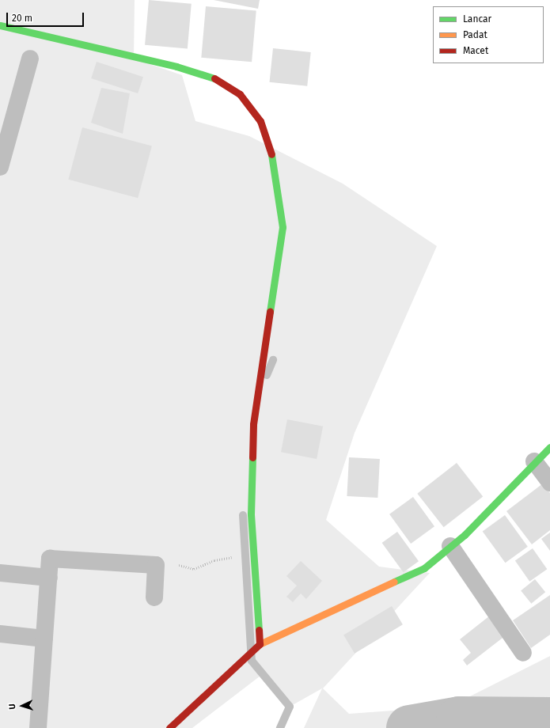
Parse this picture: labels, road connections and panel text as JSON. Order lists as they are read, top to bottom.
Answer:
{
  "legend": ["Lancar", "Padat", "Macet"],
  "scale_bar": "20 m",
  "north": "left"
}
